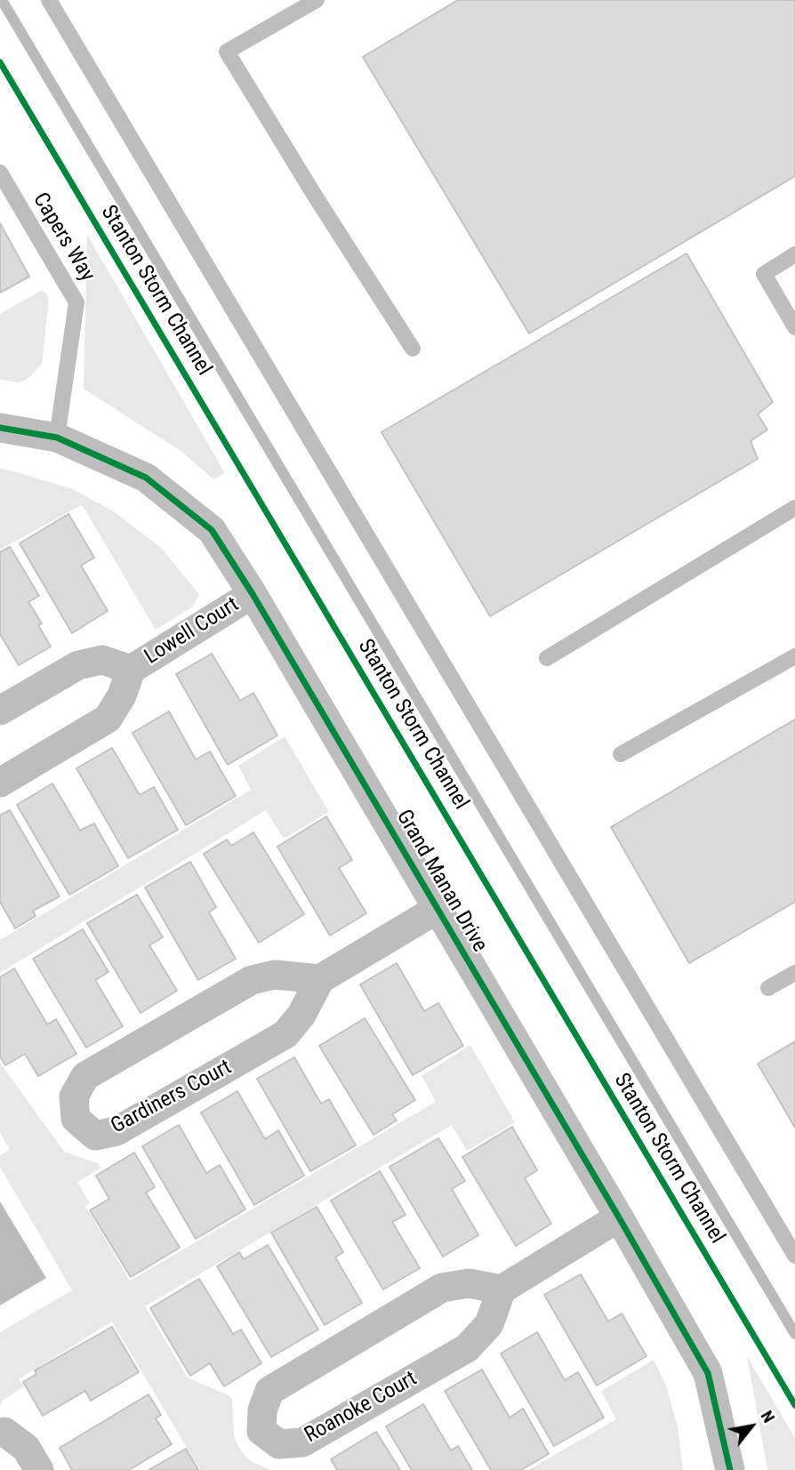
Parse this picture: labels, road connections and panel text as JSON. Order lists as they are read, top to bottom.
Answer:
{
  "streets": {
    "street": [
      "Lowell Court",
      "Grand Manan Drive",
      "Gardiners Court",
      "Roanoke Court"
    ],
    "lane": ["Capers Way"],
    "cycle path": ["Stanton Storm Channel"]
  },
  "crossings": [
    ["Capers Way", "Grand Manan Drive"],
    ["Lowell Court", "Grand Manan Drive"]
  ],
  "north": "top right"
}
